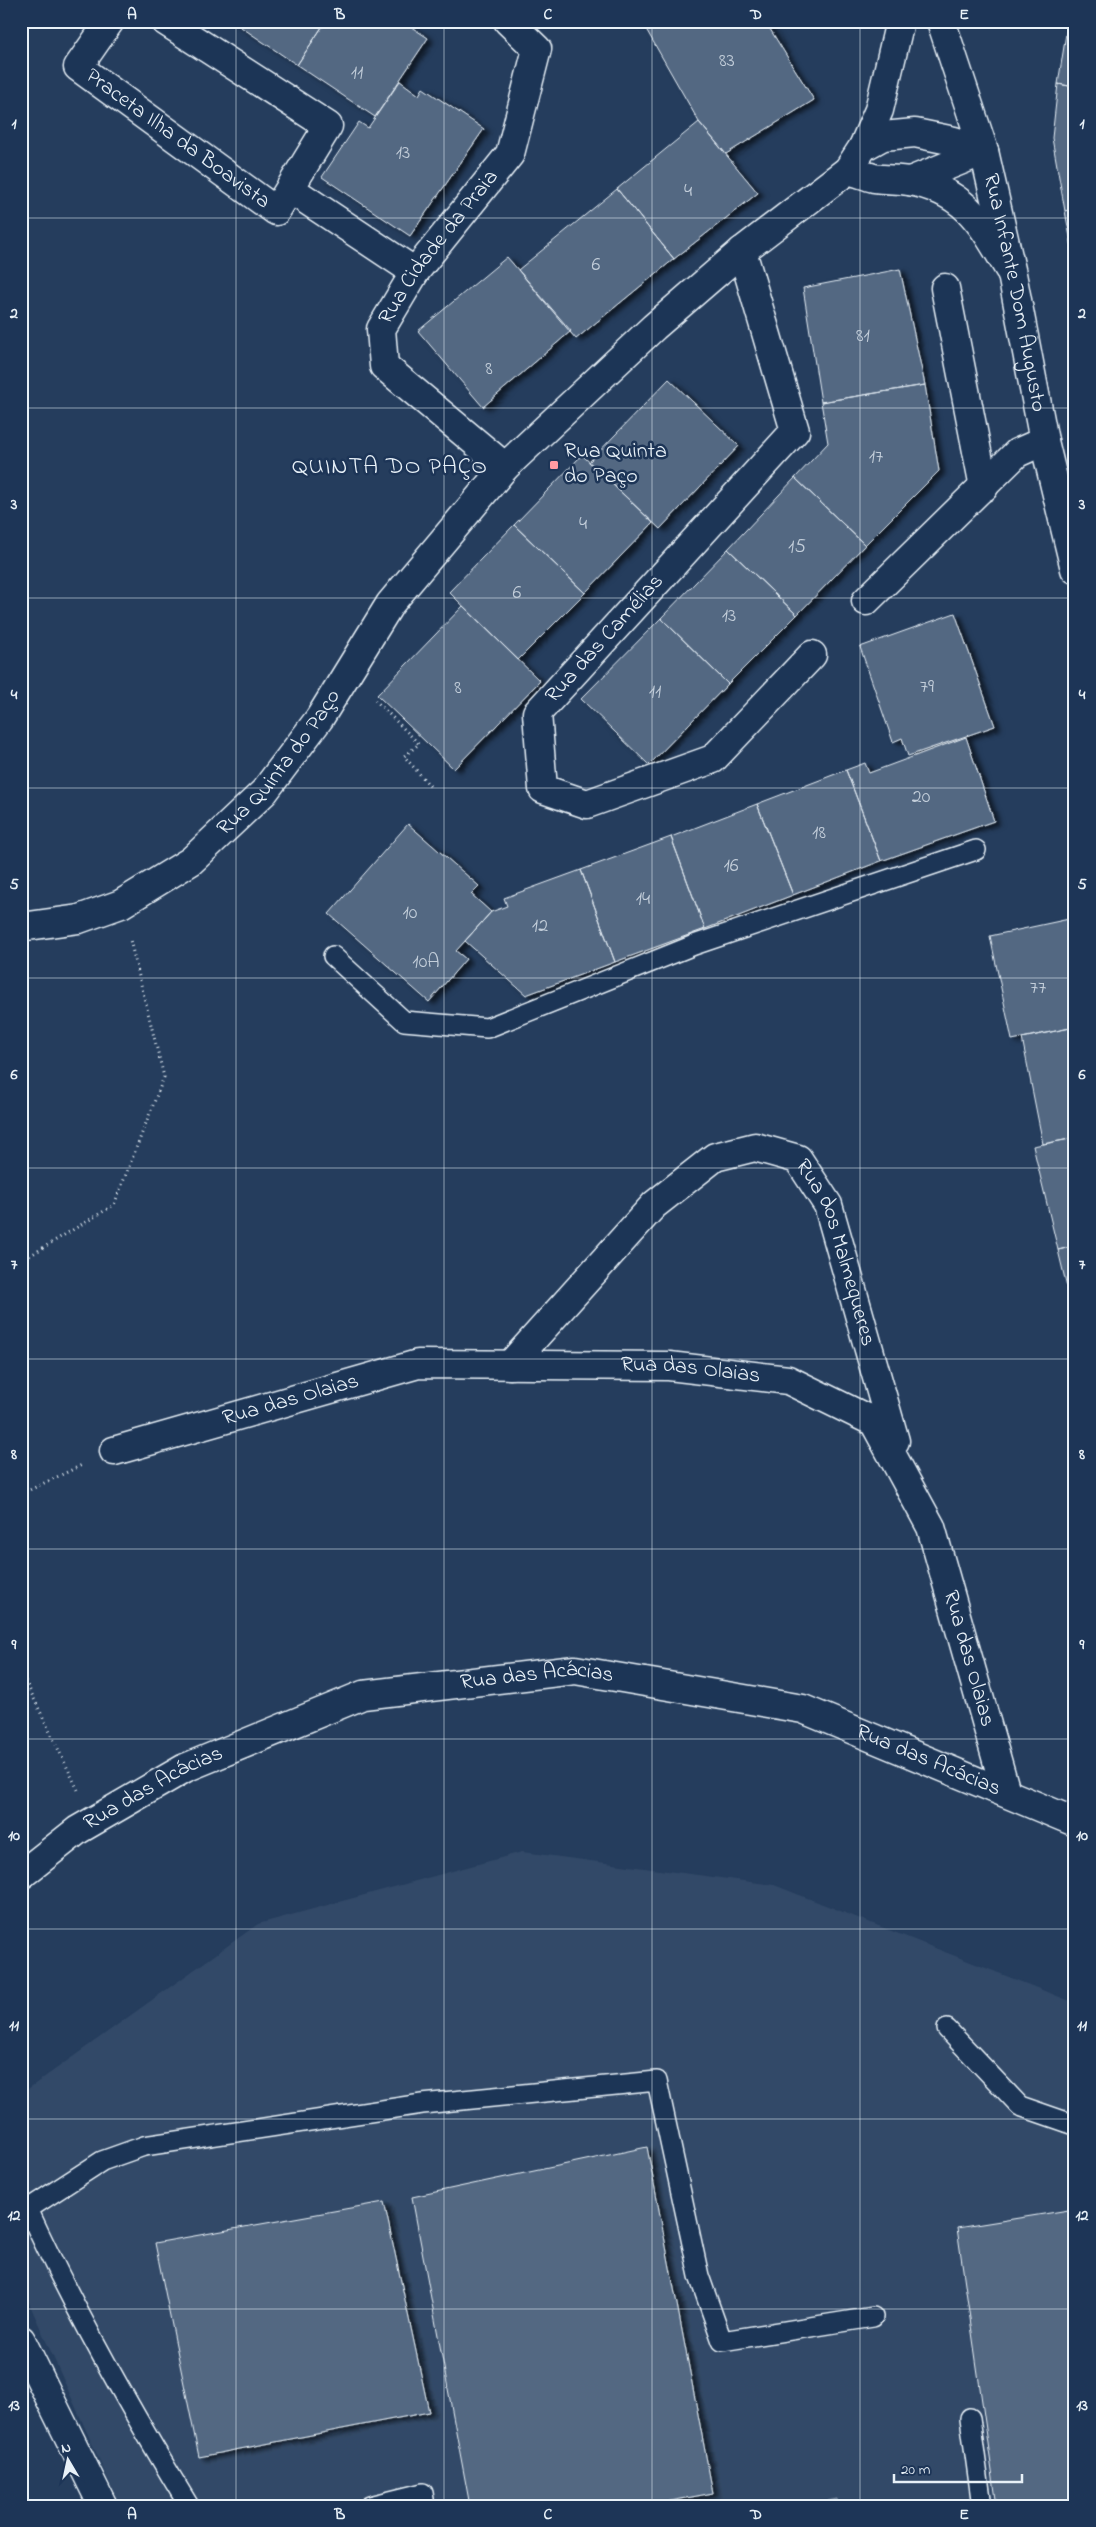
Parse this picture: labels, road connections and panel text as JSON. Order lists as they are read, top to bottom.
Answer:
{
  "streets": {
    "street": [
      "Praceta Ilha da Boavista",
      "Rua Cidade da Praia",
      "Rua Infante Dom Augusto",
      "Rua das Camélias",
      "Rua Quinta do Paço",
      "Rua dos Malmequeres",
      "Rua das Olaias",
      "Rua das Acácias"
    ]
  },
  "crossings": [
    ["Praceta Ilha da Boavista", "Rua Cidade da Praia"],
    ["Rua Cidade da Praia", "Rua Quinta do Paço"],
    ["Rua das Camélias", "Rua Quinta do Paço"],
    ["Rua dos Malmequeres", "Rua das Olaias"],
    ["Rua das Olaias", "Rua das Acácias"]
  ],
  "districts": ["QUINTA DO PAÇO"],
  "places": {
    "transit": ["Rua Quinta do Paço"]
  },
  "house_numbers": [
    "83",
    "11",
    "13",
    "4",
    "6",
    "81",
    "8",
    "17",
    "4",
    "15",
    "6",
    "13",
    "79",
    "8",
    "11",
    "20",
    "18",
    "16",
    "14",
    "10",
    "12",
    "10A",
    "77"
  ],
  "scale_bar": "20 m",
  "north": "top",
  "grid": {
    "columns": [
      "A",
      "B",
      "C",
      "D",
      "E"
    ],
    "rows": [
      "1",
      "2",
      "3",
      "4",
      "5",
      "6",
      "7",
      "8",
      "9",
      "10",
      "11",
      "12",
      "13"
    ]
  }
}
